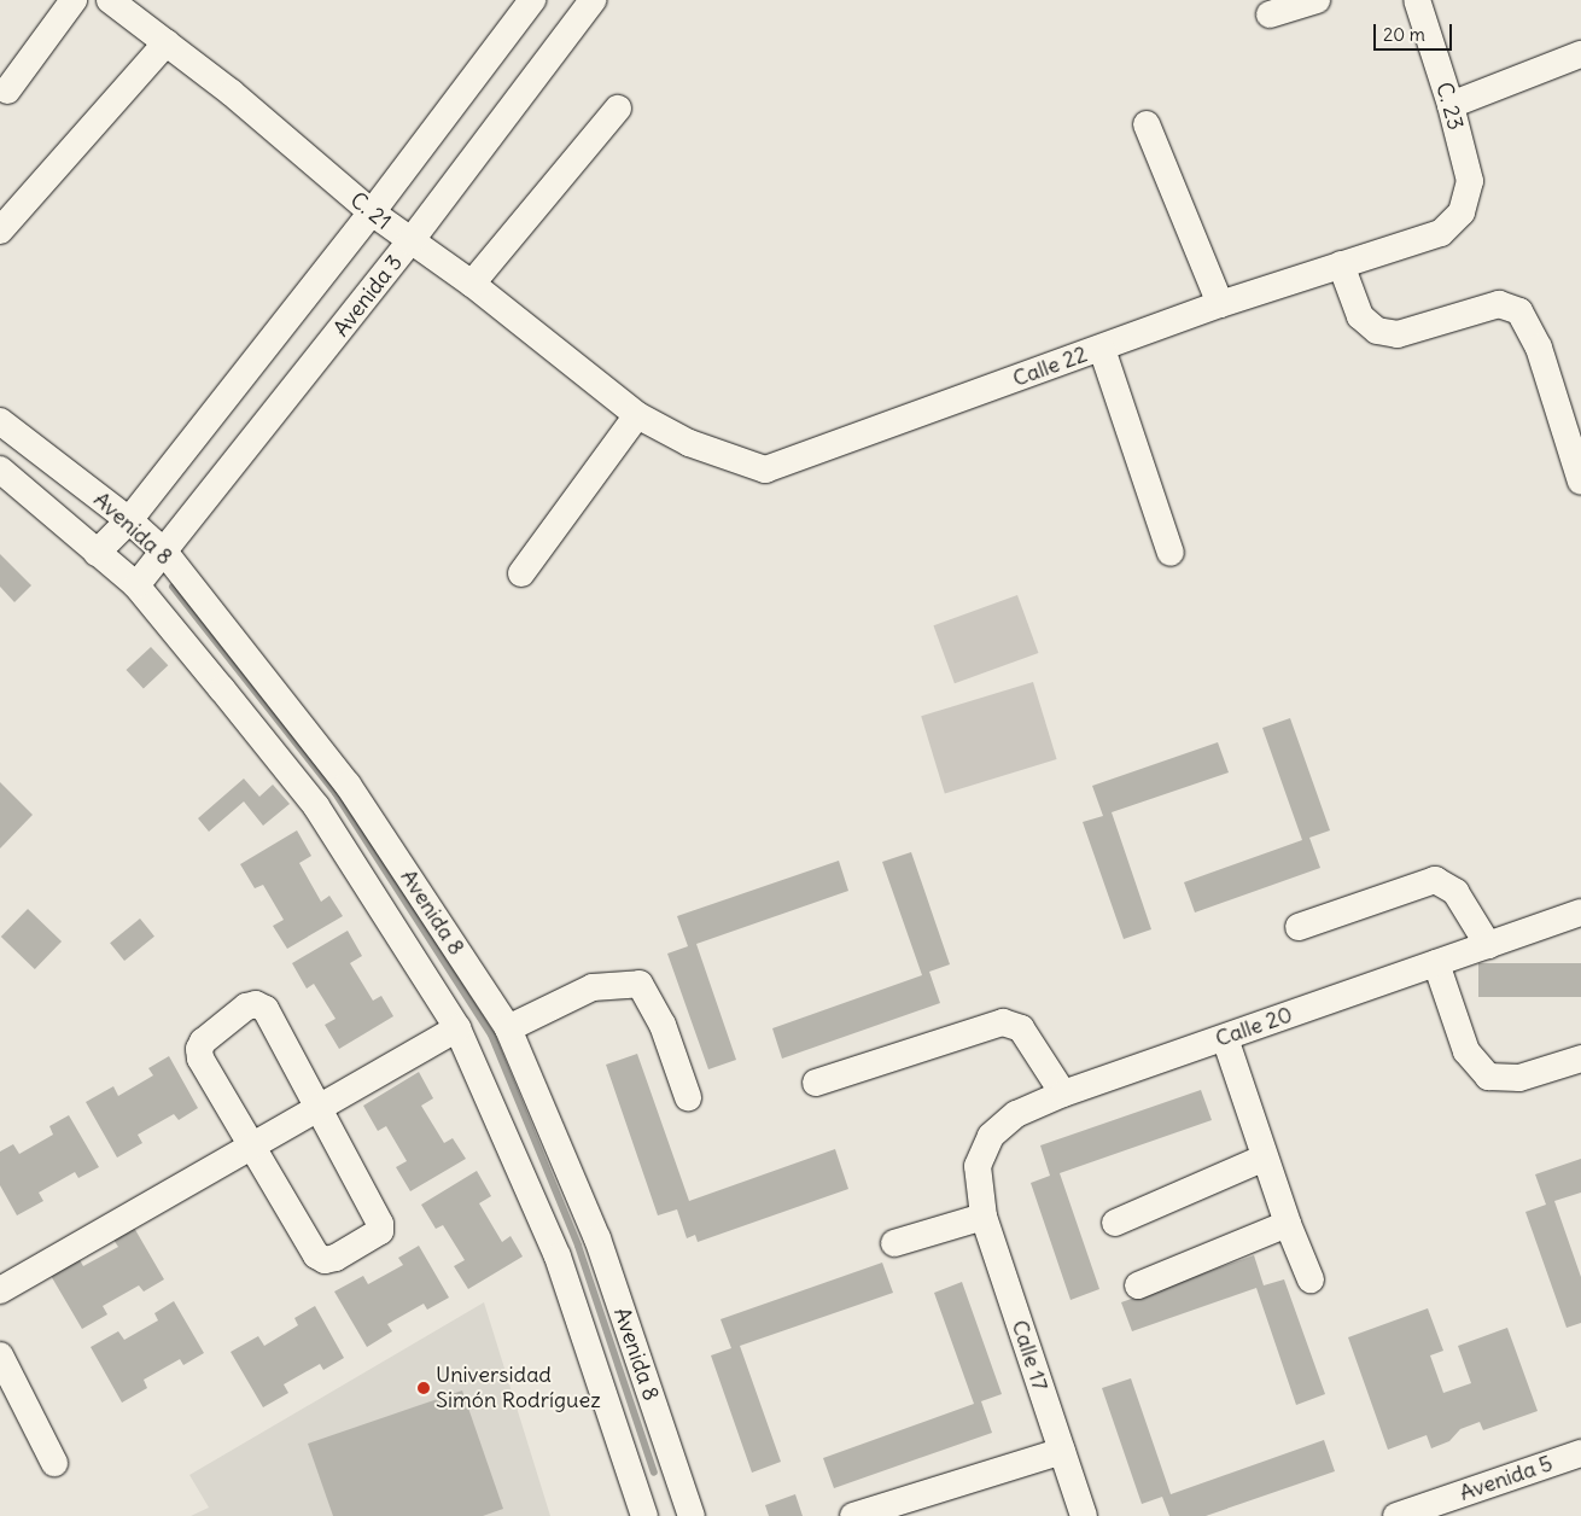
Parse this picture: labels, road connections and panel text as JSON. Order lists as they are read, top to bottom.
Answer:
{
  "streets": {
    "street": [
      "C. 23",
      "C. 21",
      "Avenida 3",
      "Calle 22",
      "Avenida 8",
      "Calle 20",
      "Calle 17",
      "Avenida 5"
    ]
  },
  "crossings": [
    ["C. 23", "Calle 22"],
    ["C. 21", "Avenida 3"],
    ["C. 21", "Calle 22"],
    ["Avenida 3", "Avenida 8"],
    ["Calle 20", "Calle 17"]
  ],
  "places": ["Universidad Simón Rodríguez"],
  "scale_bar": "20 m"
}
